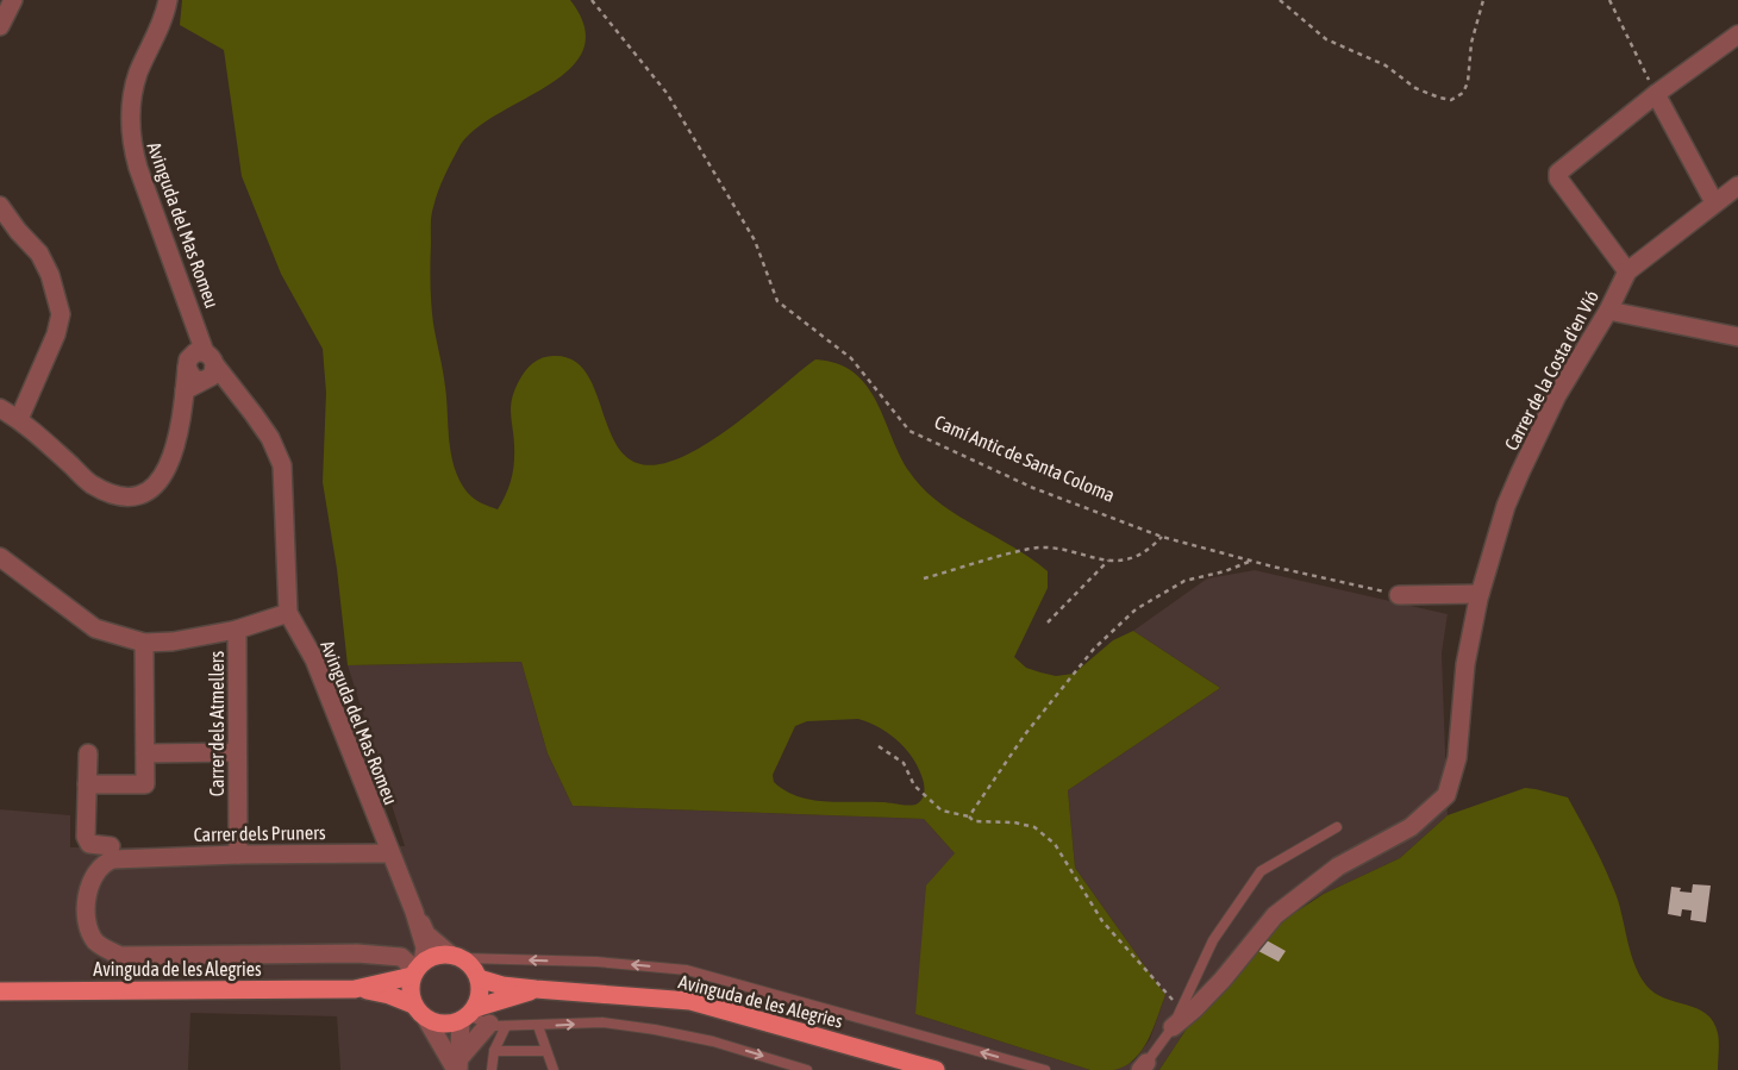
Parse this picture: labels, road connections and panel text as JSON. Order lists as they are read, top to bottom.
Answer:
{
  "streets": {
    "main road": ["Avinguda de les Alegries"],
    "street": [
      "Avinguda del Mas Romeu",
      "Carrer de la Costa d'en Vió",
      "Carrer dels Atmellers",
      "Carrer dels Pruners"
    ],
    "path": ["Camí Antic de Santa Coloma"]
  },
  "crossings": [
    ["Avinguda del Mas Romeu", "Carrer dels Pruners"],
    ["Avinguda del Mas Romeu", "Avinguda de les Alegries"],
    ["Carrer dels Atmellers", "Carrer dels Pruners"],
    ["Carrer dels Pruners", "Avinguda de les Alegries"]
  ]
}
